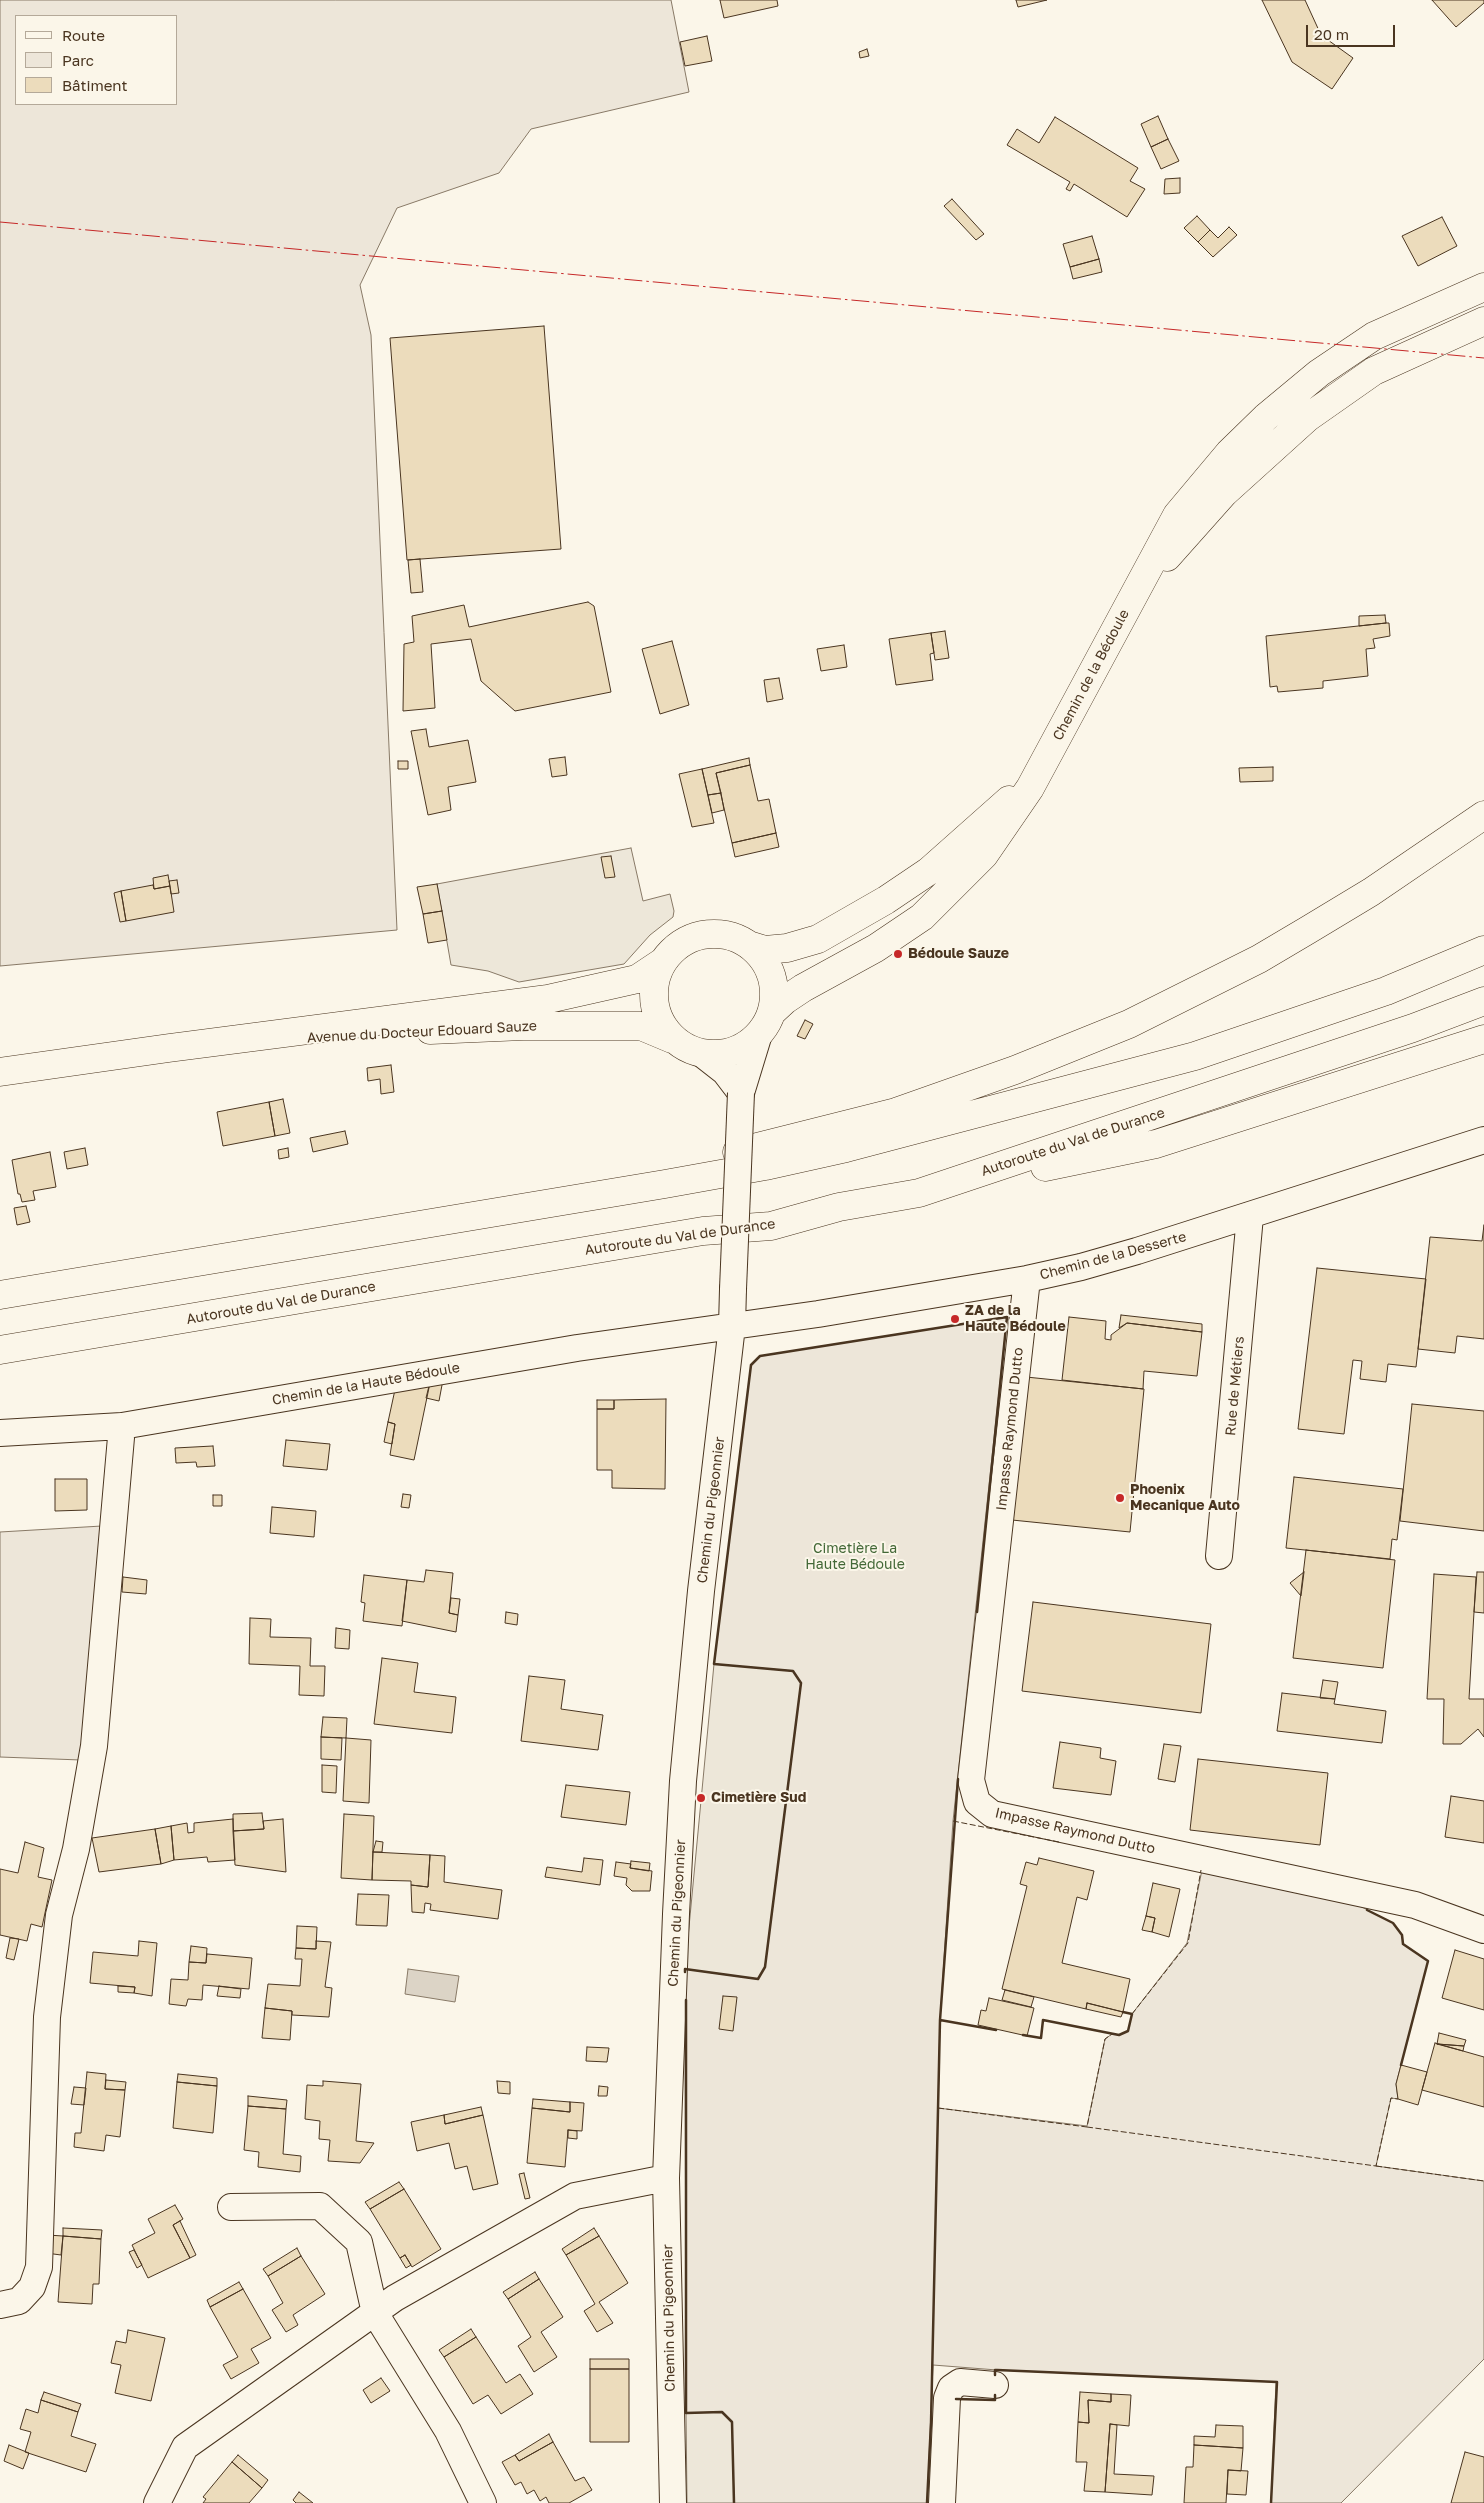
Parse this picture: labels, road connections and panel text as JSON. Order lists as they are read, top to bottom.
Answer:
{
  "streets": {
    "main road": ["Chemin de la Bédoule", "Avenue du Docteur Edouard Sauze", "Autoroute du Val de Durance"],
    "street": [
      "Chemin de la Desserte",
      "Chemin de la Haute Bédoule",
      "Rue de Métiers",
      "Impasse Raymond Dutto",
      "Chemin du Pigeonnier"
    ]
  },
  "crossings": [
    ["Chemin de la Bédoule", "Avenue du Docteur Edouard Sauze"],
    ["Chemin de la Bédoule", "Chemin du Pigeonnier"],
    ["Avenue du Docteur Edouard Sauze", "Chemin du Pigeonnier"],
    ["Chemin de la Desserte", "Chemin de la Haute Bédoule"],
    ["Chemin de la Desserte", "Rue de Métiers"],
    ["Chemin de la Desserte", "Impasse Raymond Dutto"],
    ["Chemin de la Desserte", "Chemin du Pigeonnier"],
    ["Chemin de la Haute Bédoule", "Chemin du Pigeonnier"]
  ],
  "parks": ["Cimetière La Haute Bédoule"],
  "places": [
    "Bédoule Sauze",
    "ZA de la Haute Bédoule",
    "Phoenix Mecanique Auto",
    "Cimetière Sud"
  ],
  "legend": ["Route", "Parc", "Bâtiment"],
  "scale_bar": "20 m"
}
